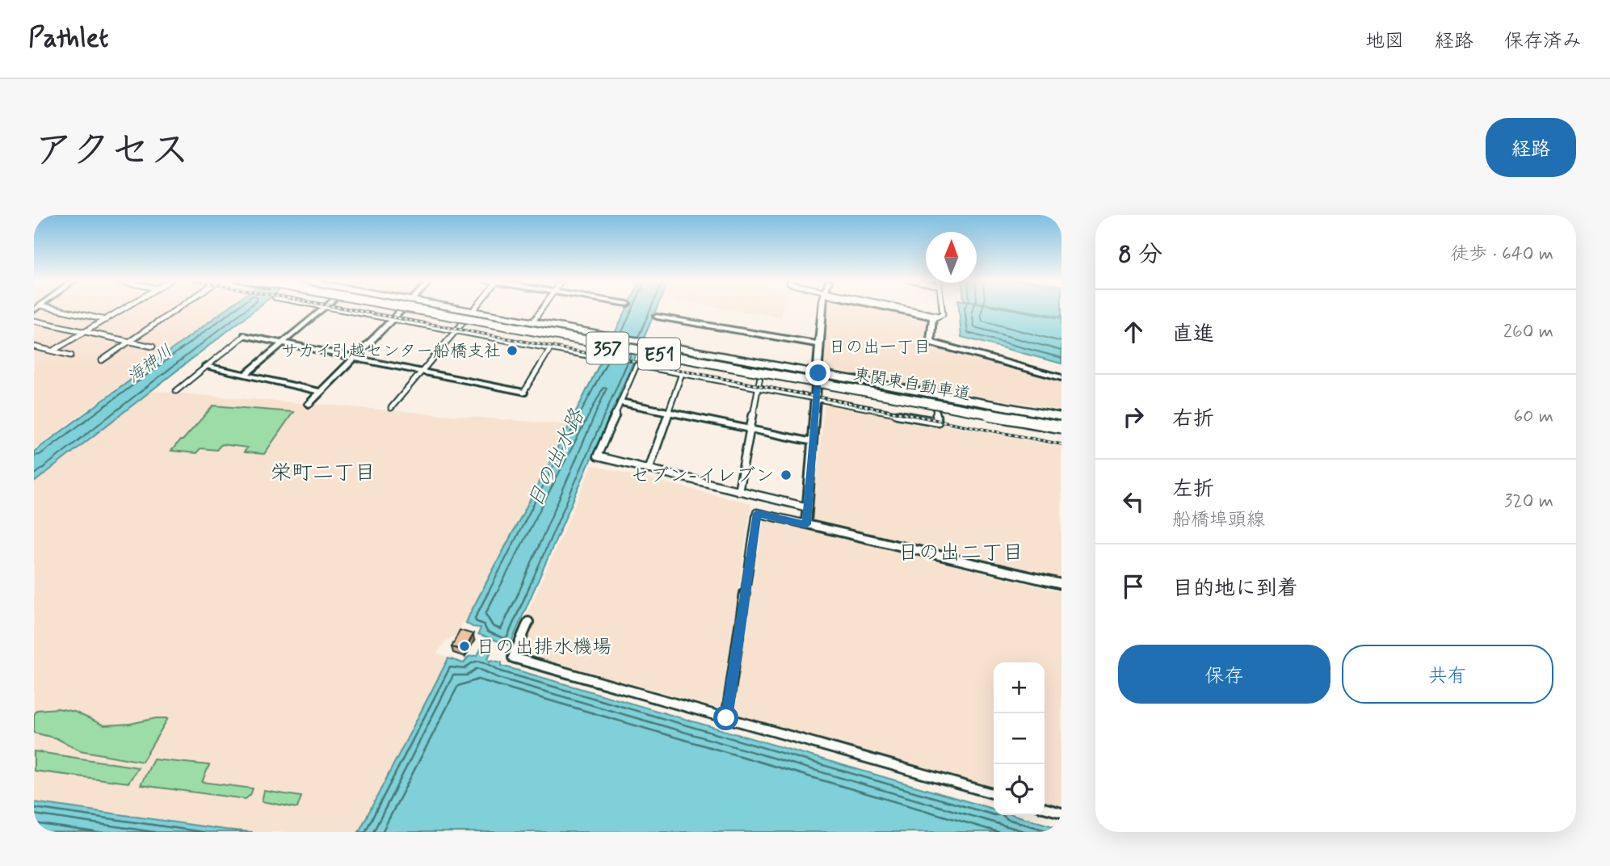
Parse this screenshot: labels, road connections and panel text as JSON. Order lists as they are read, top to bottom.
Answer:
{
  "streets": {
    "highway": ["357", "E51", "東関東自動車道"]
  },
  "crossings": [
    ["357", "東関東自動車道"]
  ],
  "districts": ["日の出一丁目", "栄町二丁目", "日の出二丁目"],
  "water": ["海神川", "日の出水路"],
  "places": ["サカイ引越センター船橋支社", "セブン-イレブン", "日の出排水機場"],
  "north": "top",
  "page": {
    "header": "Pathlet",
    "nav": ["地図", "経路", "保存済み"],
    "title": "アクセス",
    "buttons": [
      "経路",
      ["保存", "共有"]
    ],
    "heading": ["8 分", "徒歩 · 640 m"],
    "list": [
      ["直進", "260 m"],
      ["右折", "60 m"],
      ["左折", "船橋埠頭線", "320 m"],
      "目的地に到着"
    ],
    "map_buttons": ["+", "−"]
  }
}
